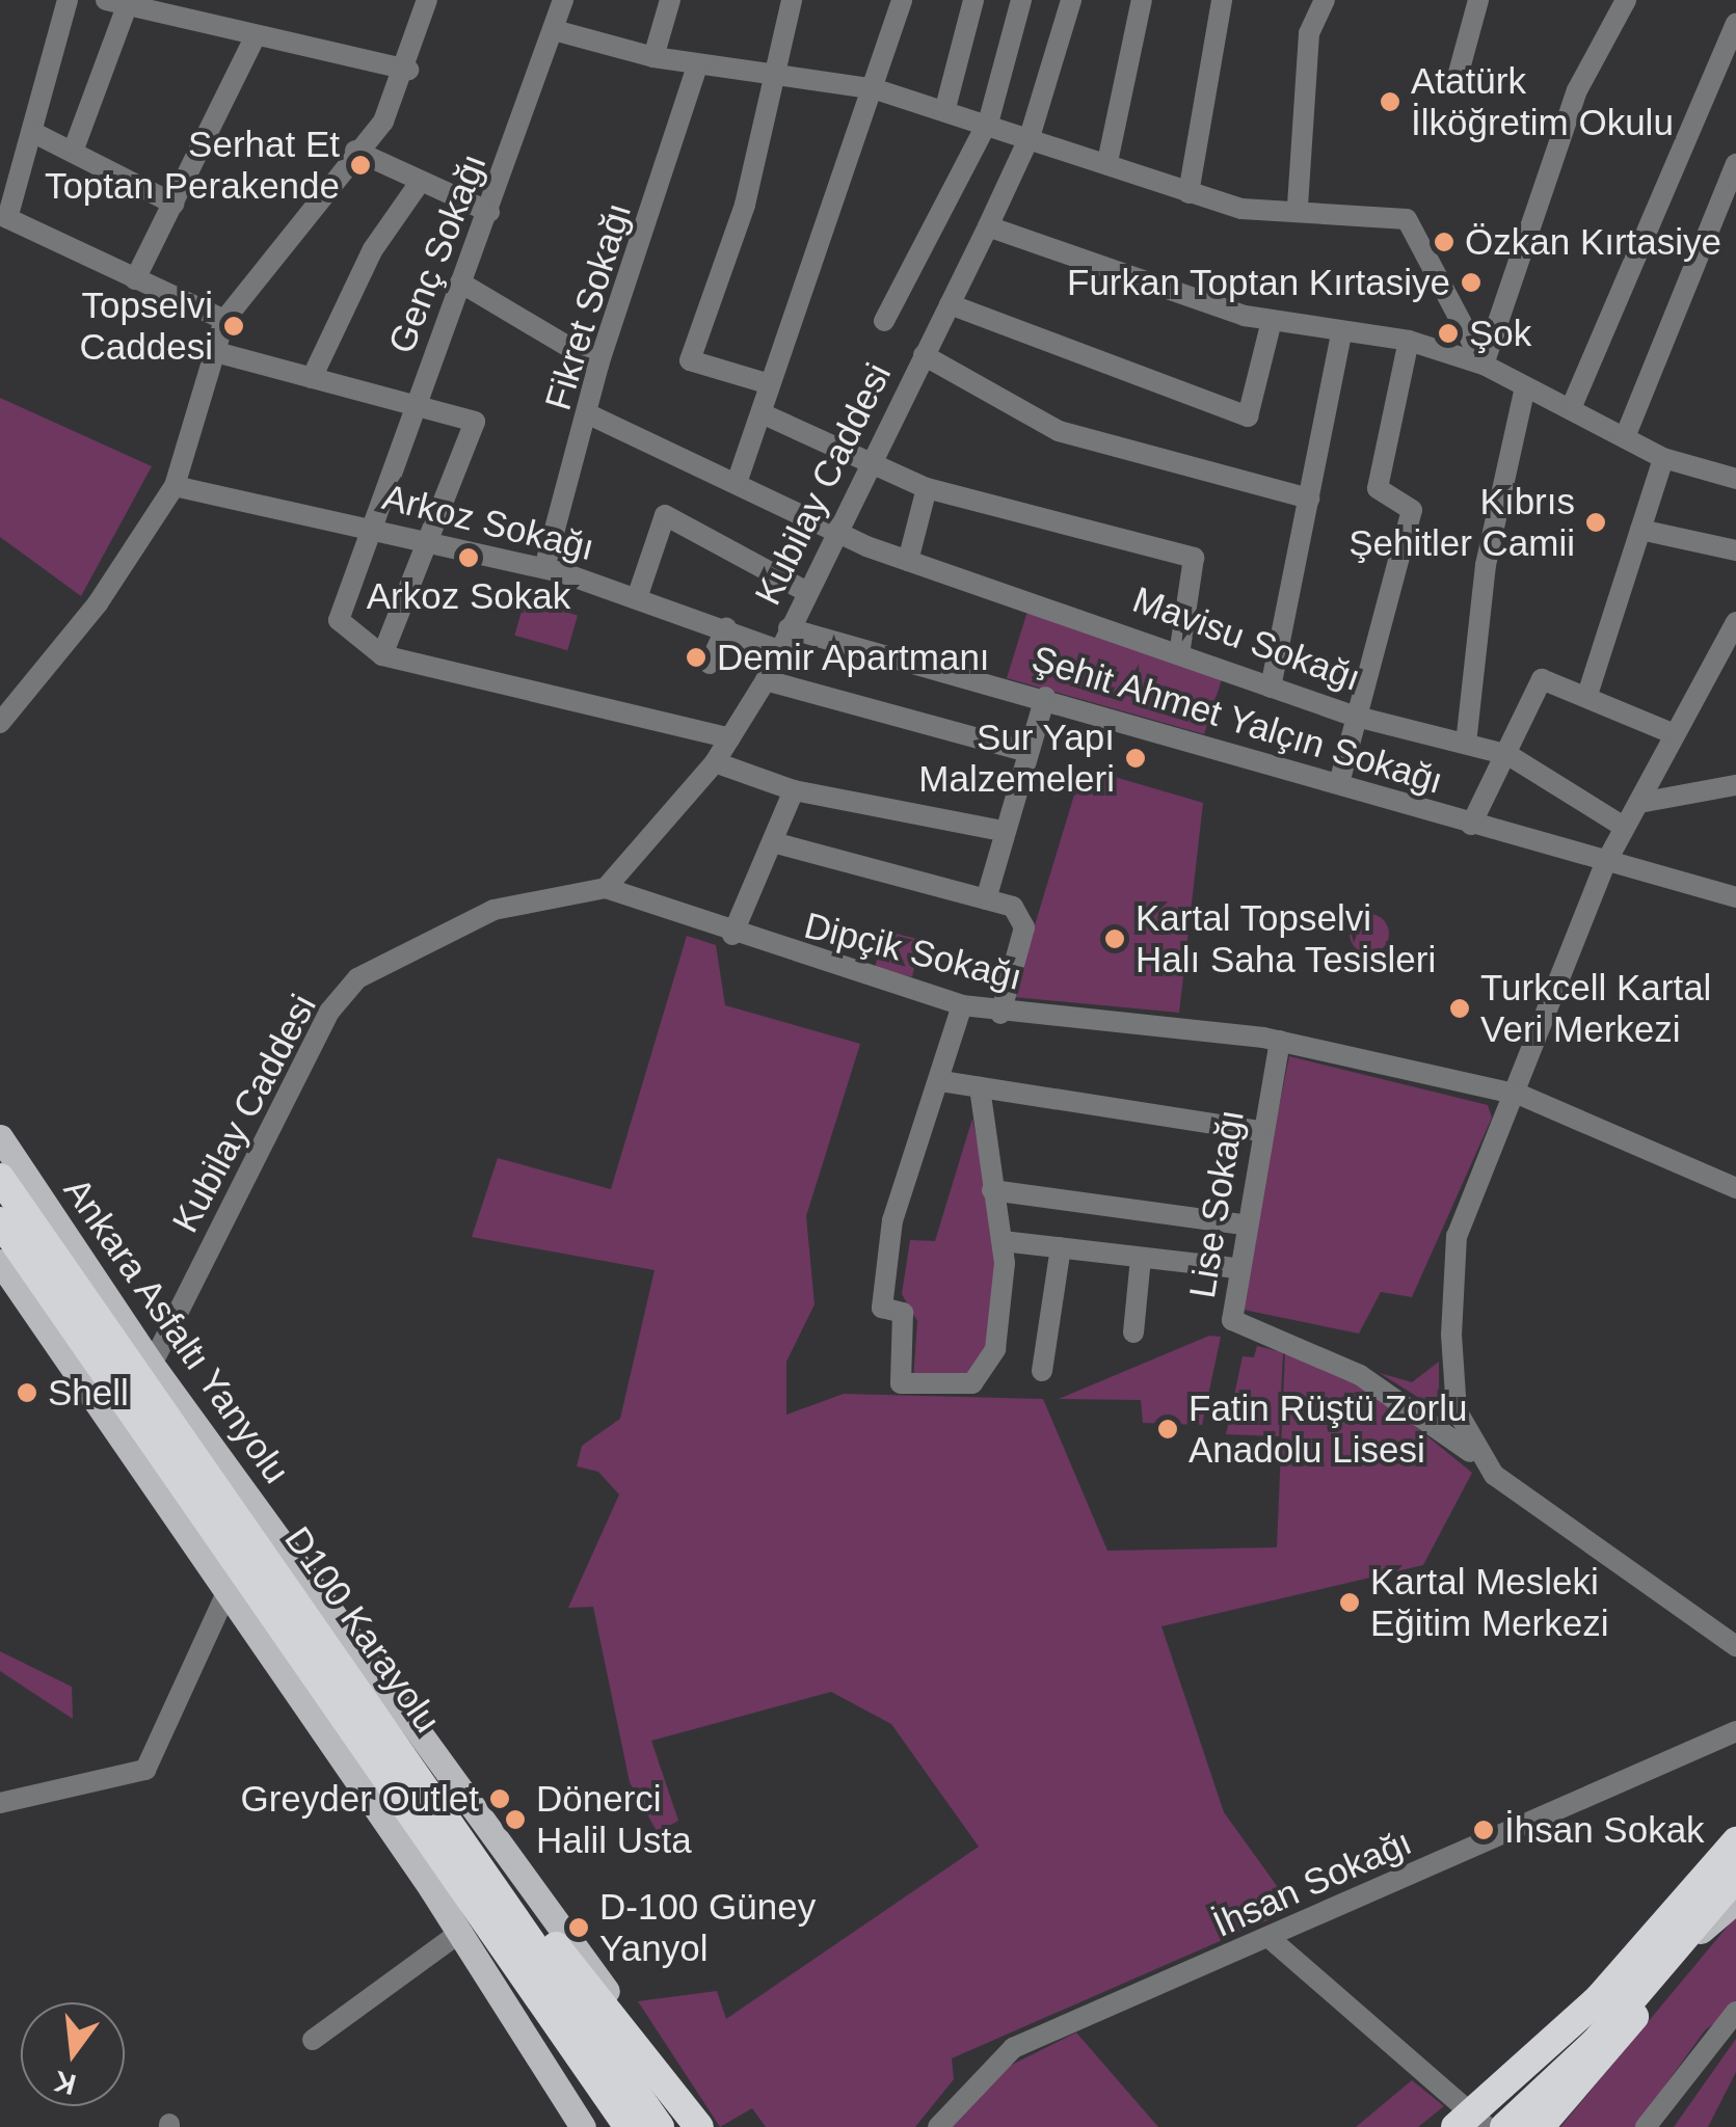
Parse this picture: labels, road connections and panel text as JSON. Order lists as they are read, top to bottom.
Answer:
{
  "streets": {
    "highway": ["D100 Karayolu"],
    "main road": ["Ankara Asfaltı Yanyolu"],
    "street": [
      "Genç Sokağı",
      "Fikret Sokağı",
      "Kubilay Caddesi",
      "Arkoz Sokağı",
      "Mavisu Sokağı",
      "Şehit Ahmet Yalçın Sokağı",
      "Dipçik Sokağı",
      "Lise Sokağı",
      "İhsan Sokağı"
    ]
  },
  "crossings": [
    ["Genç Sokağı", "Arkoz Sokağı"],
    ["Fikret Sokağı", "Arkoz Sokağı"],
    ["Fikret Sokağı", "Mavisu Sokağı"],
    ["Kubilay Caddesi", "Arkoz Sokağı"],
    ["Kubilay Caddesi", "Mavisu Sokağı"],
    ["Kubilay Caddesi", "Şehit Ahmet Yalçın Sokağı"],
    ["Kubilay Caddesi", "Dipçik Sokağı"],
    ["Kubilay Caddesi", "Ankara Asfaltı Yanyolu"],
    ["Dipçik Sokağı", "Lise Sokağı"]
  ],
  "places": [
    "Atatürk İlköğretim Okulu",
    "Serhat Et Toptan Perakende",
    "Özkan Kırtasiye",
    "Furkan Toptan Kırtasiye",
    "Topselvi Caddesi",
    "Şok",
    "Kıbrıs Şehitler Camii",
    "Arkoz Sokak",
    "Demir Apartmanı",
    "Sur Yapı Malzemeleri",
    "Kartal Topselvi Halı Saha Tesisleri",
    "Turkcell Kartal Veri Merkezi",
    "Shell",
    "Fatin Rüştü Zorlu Anadolu Lisesi",
    "Kartal Mesleki Eğitim Merkezi",
    "Greyder Outlet",
    "Dönerci Halil Usta",
    "İhsan Sokak",
    "D-100 Güney Yanyol"
  ],
  "north": "bottom"
}
